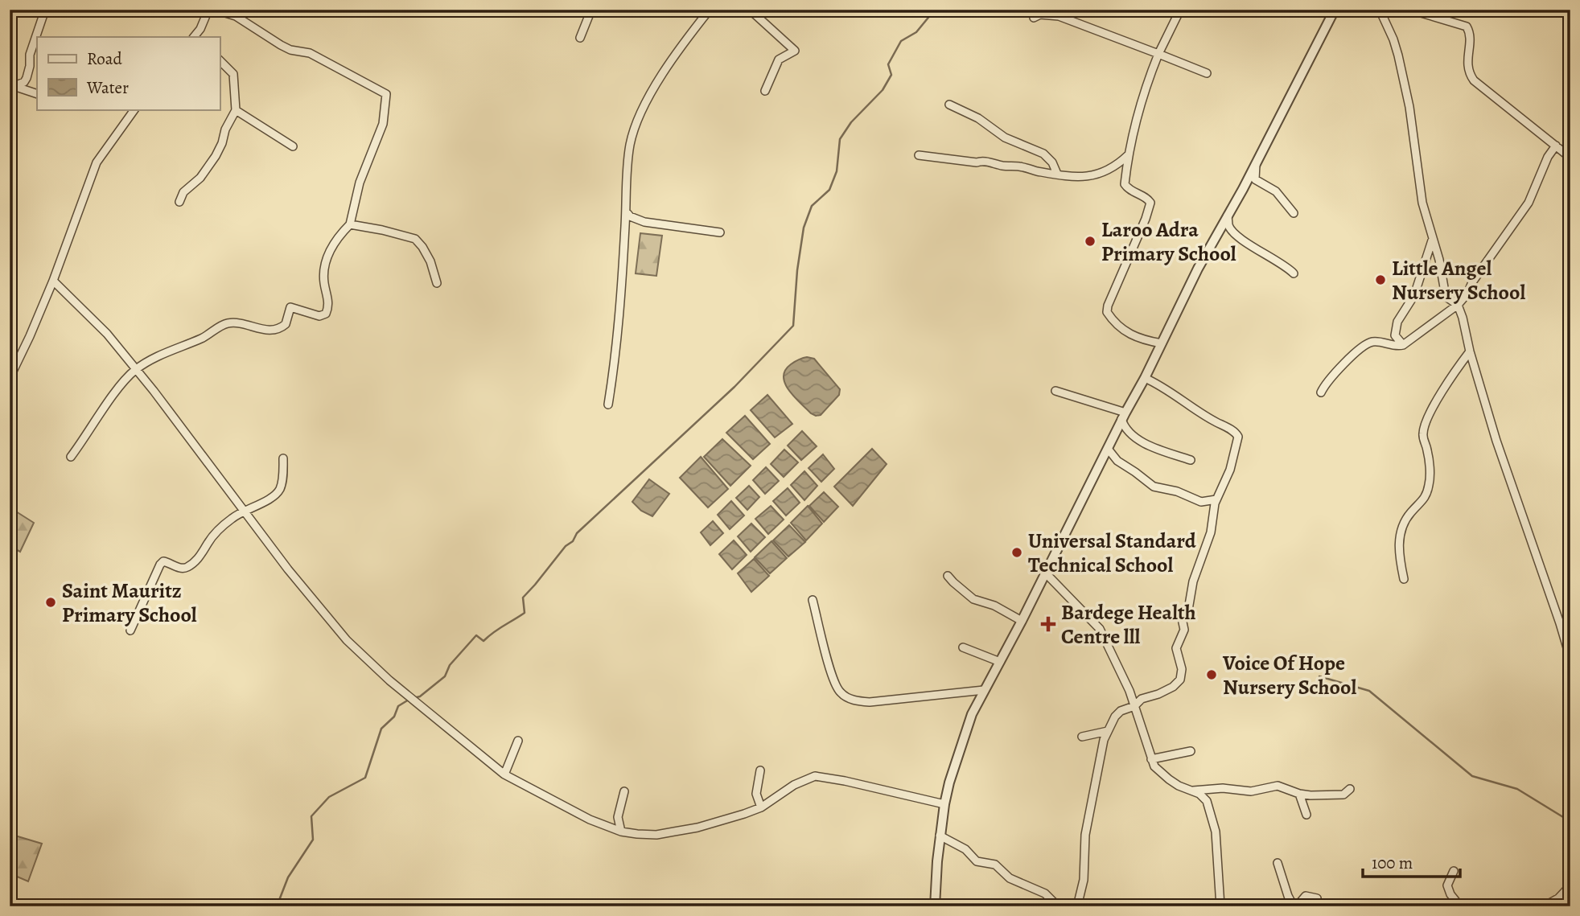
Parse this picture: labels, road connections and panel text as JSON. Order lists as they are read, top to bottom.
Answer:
{
  "places": {
    "other": [
      "Laroo Adra Primary School",
      "Little Angel Nursery School",
      "Universal Standard Technical School",
      "Saint Mauritz Primary School",
      "Voice Of Hope Nursery School"
    ],
    "health": ["Bardege Health Centre lll"]
  },
  "legend": ["Road", "Water"],
  "scale_bar": "100 m"
}
